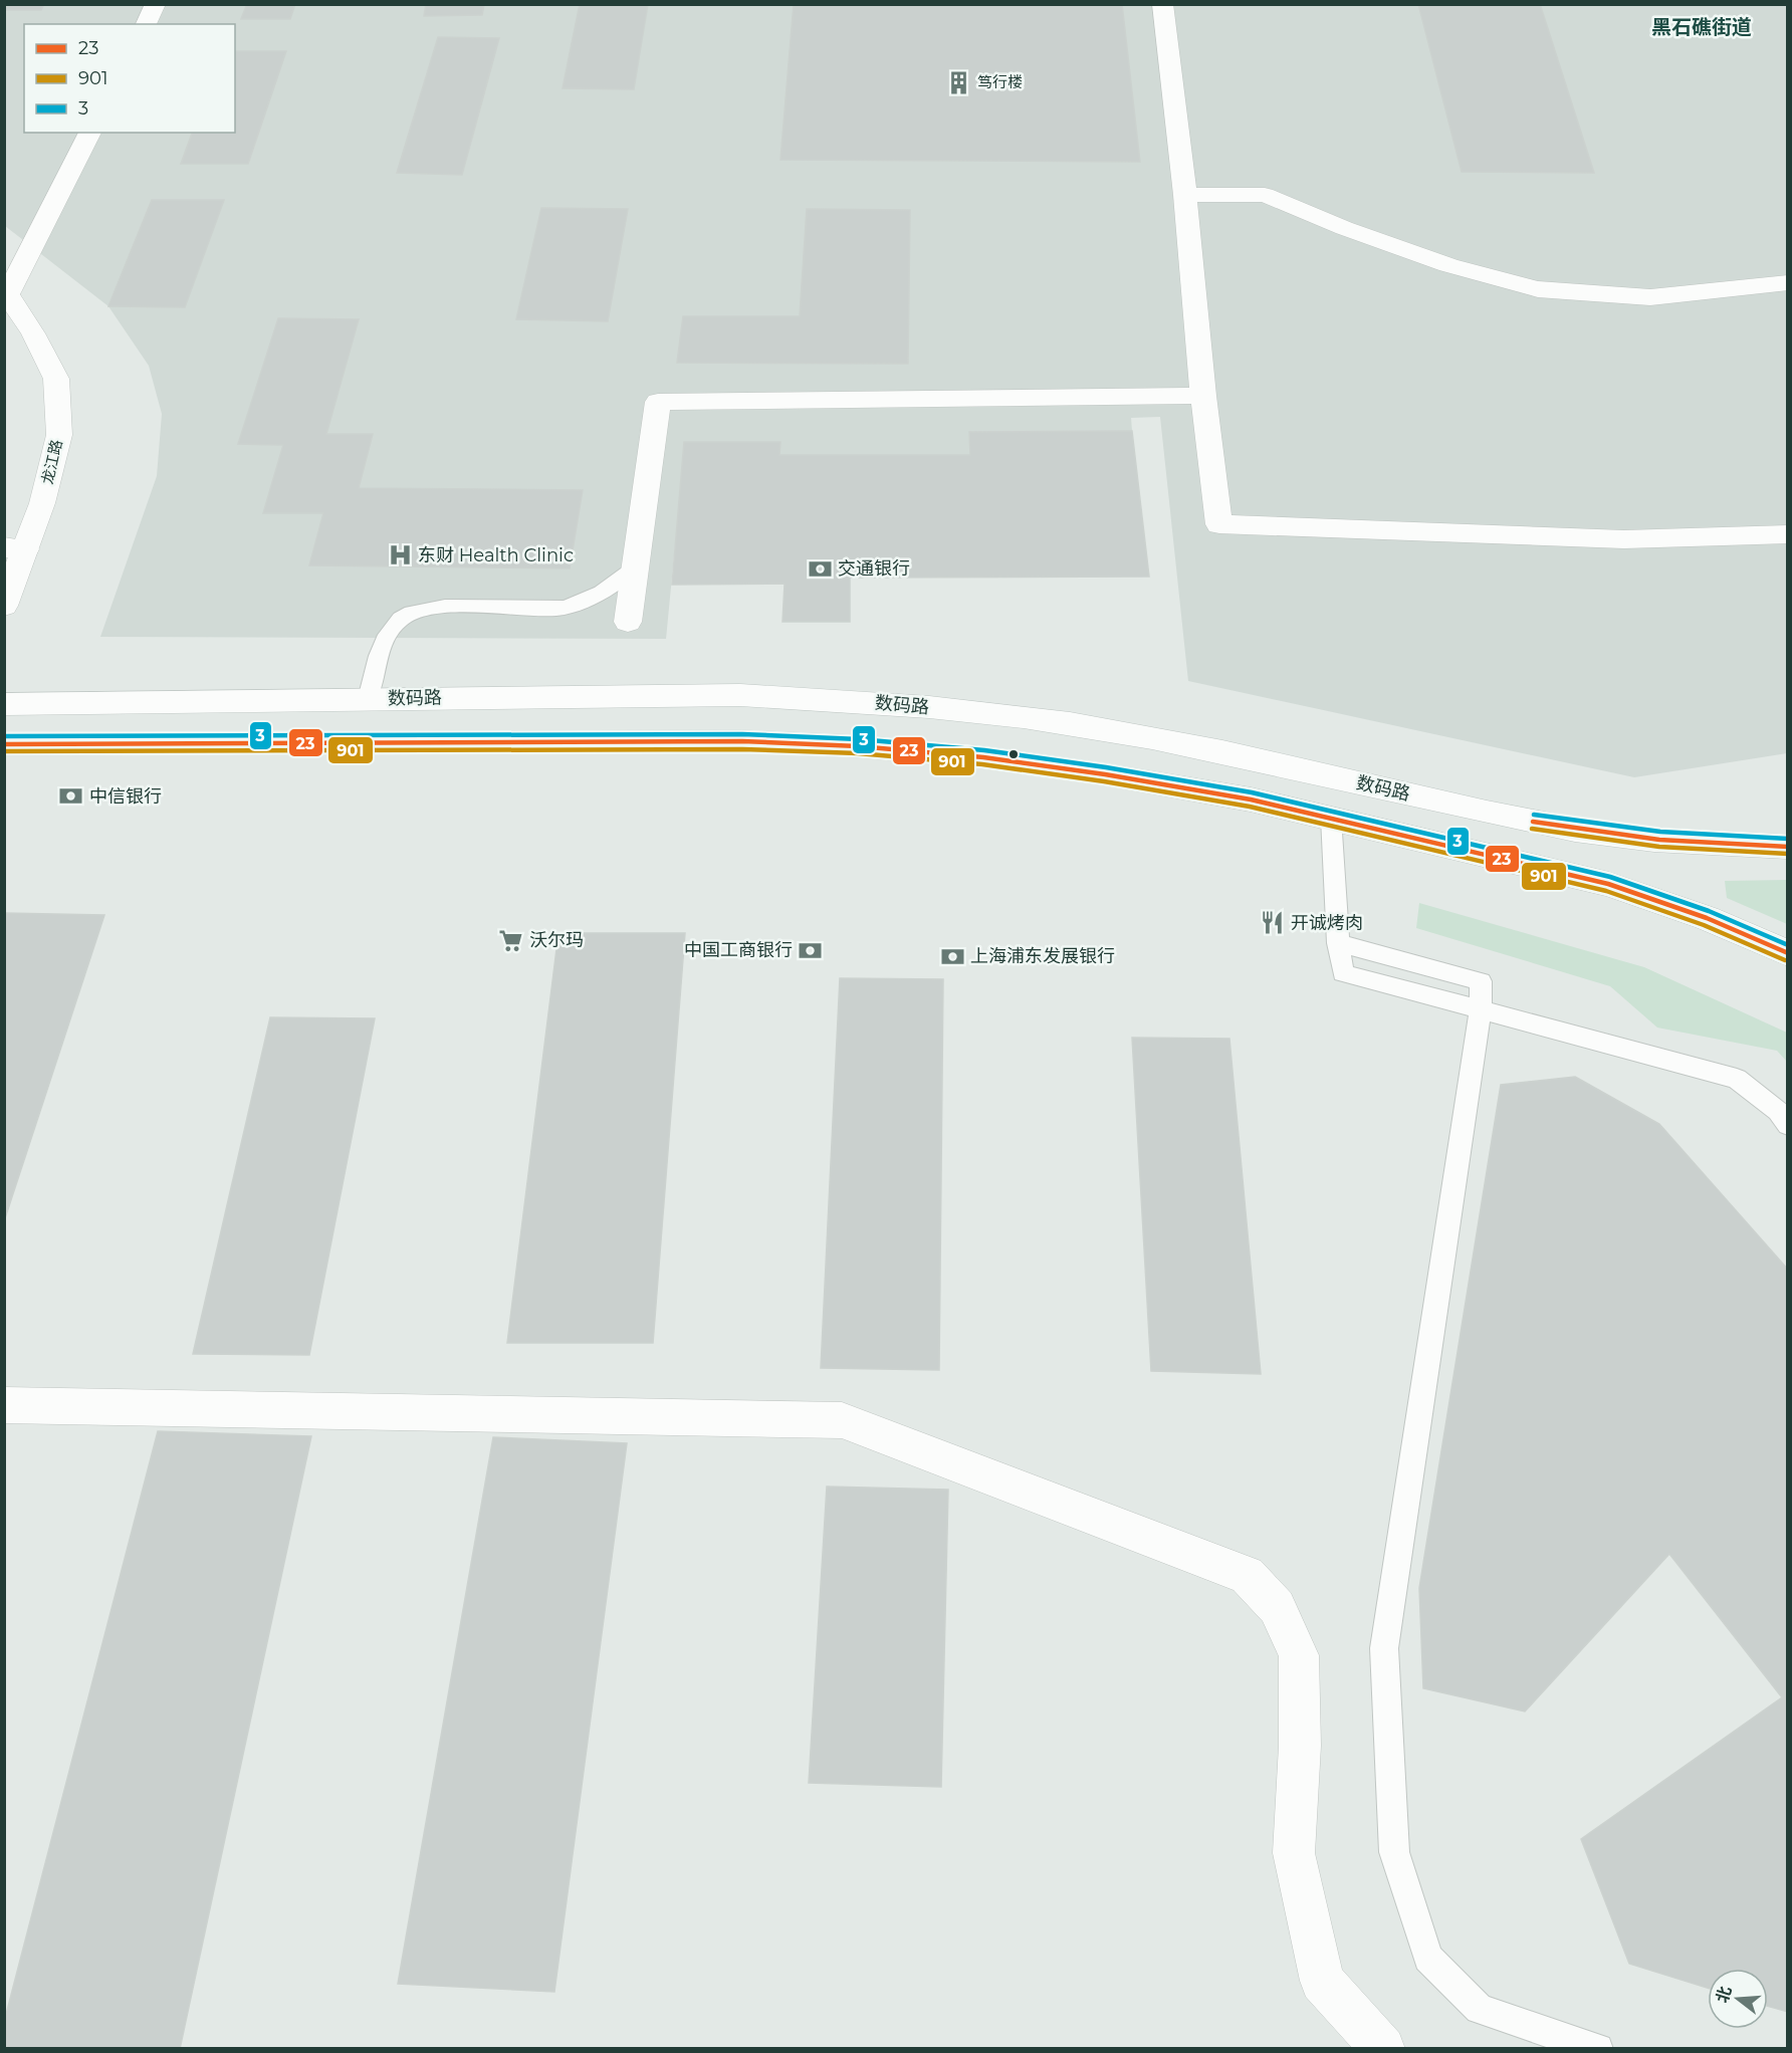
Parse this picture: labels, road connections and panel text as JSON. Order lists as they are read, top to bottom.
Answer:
{
  "streets": {
    "street": ["龙江路", "数码路"]
  },
  "districts": ["黑石礁街道"],
  "places": {
    "building": ["笃行楼"],
    "hospital": ["东财 Health Clinic"],
    "bank": [
      "交通银行",
      "中信银行",
      "中国工商银行",
      "上海浦东发展银行"
    ],
    "restaurant": ["开诚烤肉"],
    "supermarket": ["沃尔玛"]
  },
  "lines": ["transit line 3", "transit line 23", "transit line 901"],
  "legend": ["23", "901", "3"],
  "north": "left"
}
